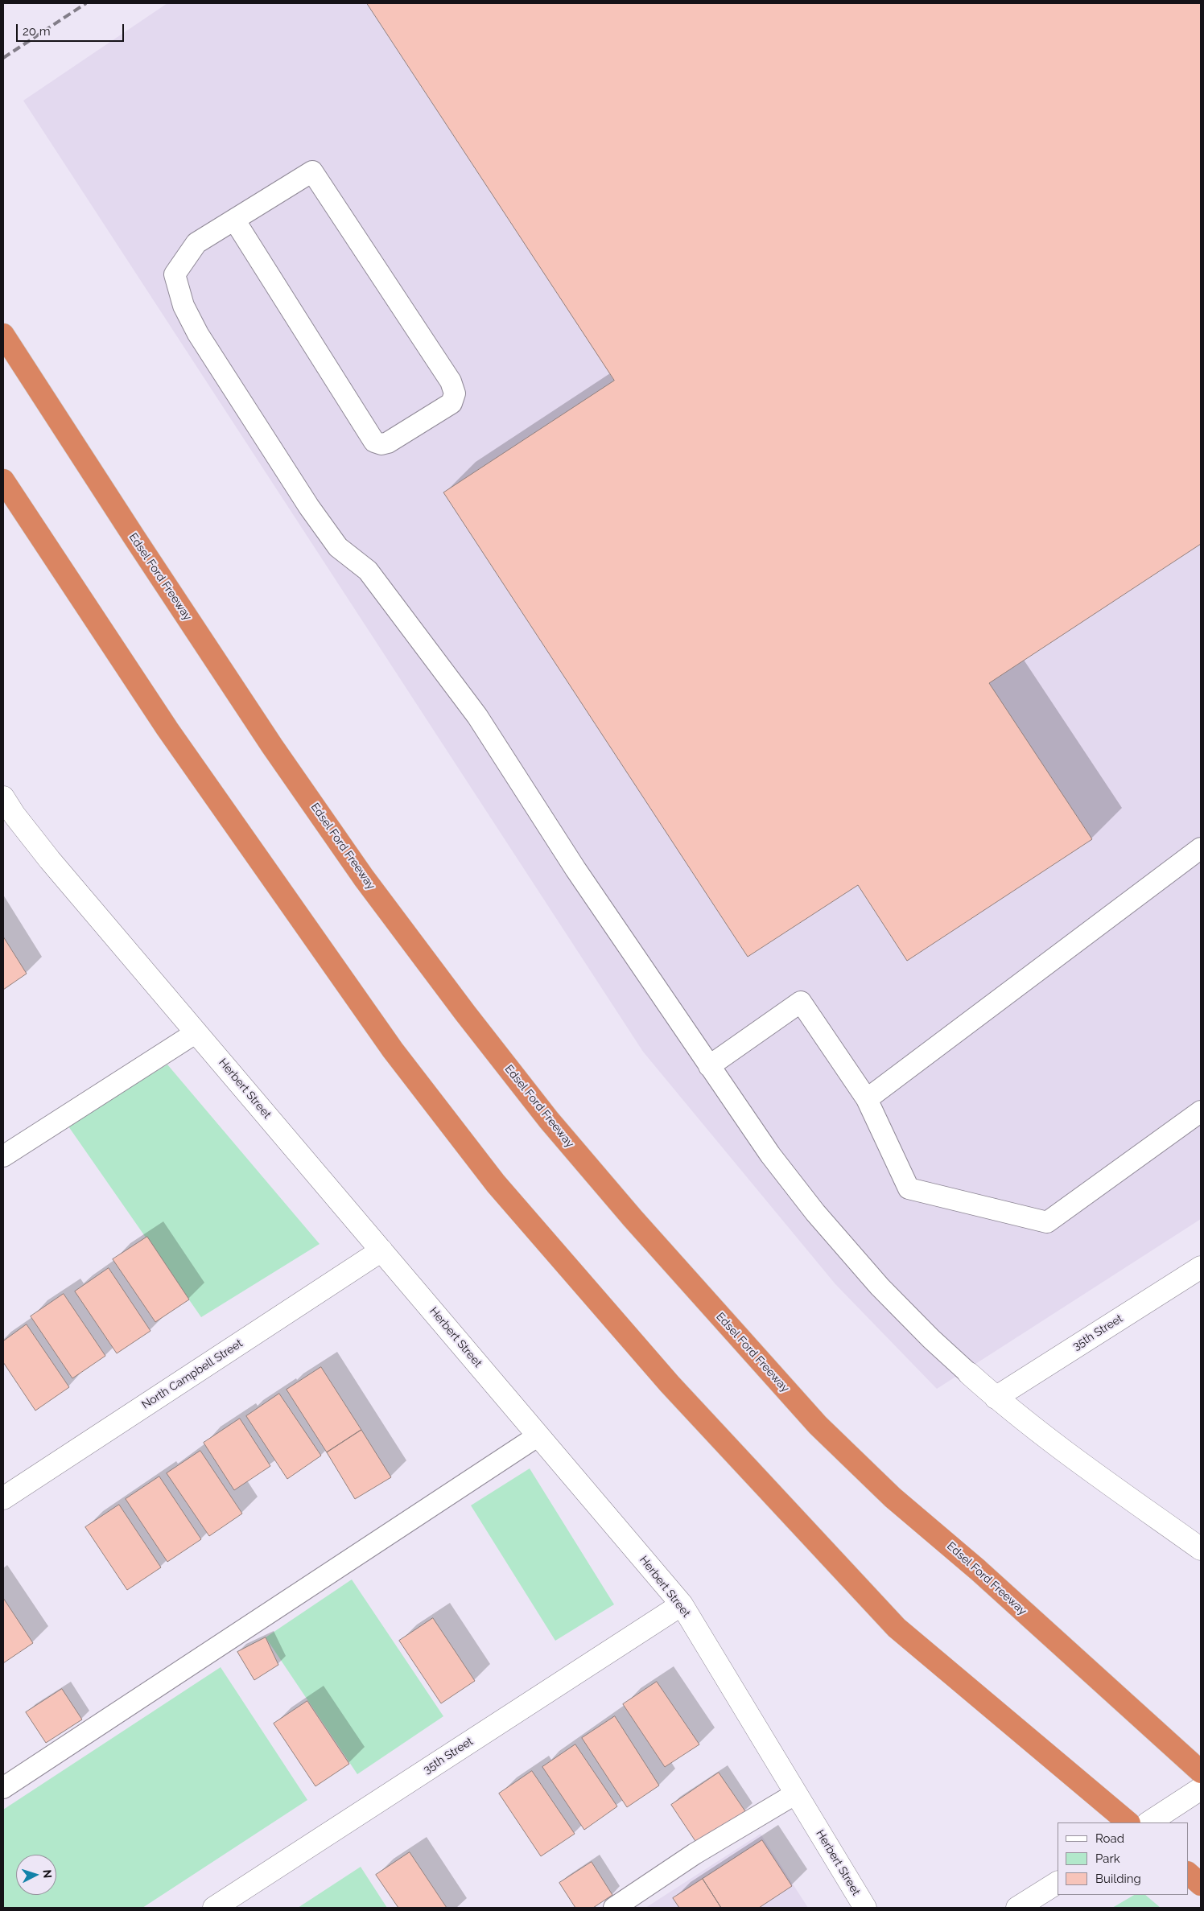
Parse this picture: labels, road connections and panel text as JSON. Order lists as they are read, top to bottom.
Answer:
{
  "streets": {
    "highway": ["Edsel Ford Freeway"],
    "street": ["Herbert Street", "35th Street", "North Campbell Street"]
  },
  "crossings": [
    ["Herbert Street", "35th Street"],
    ["Herbert Street", "North Campbell Street"]
  ],
  "legend": ["Road", "Park", "Building"],
  "scale_bar": "20 m",
  "north": "right"
}
